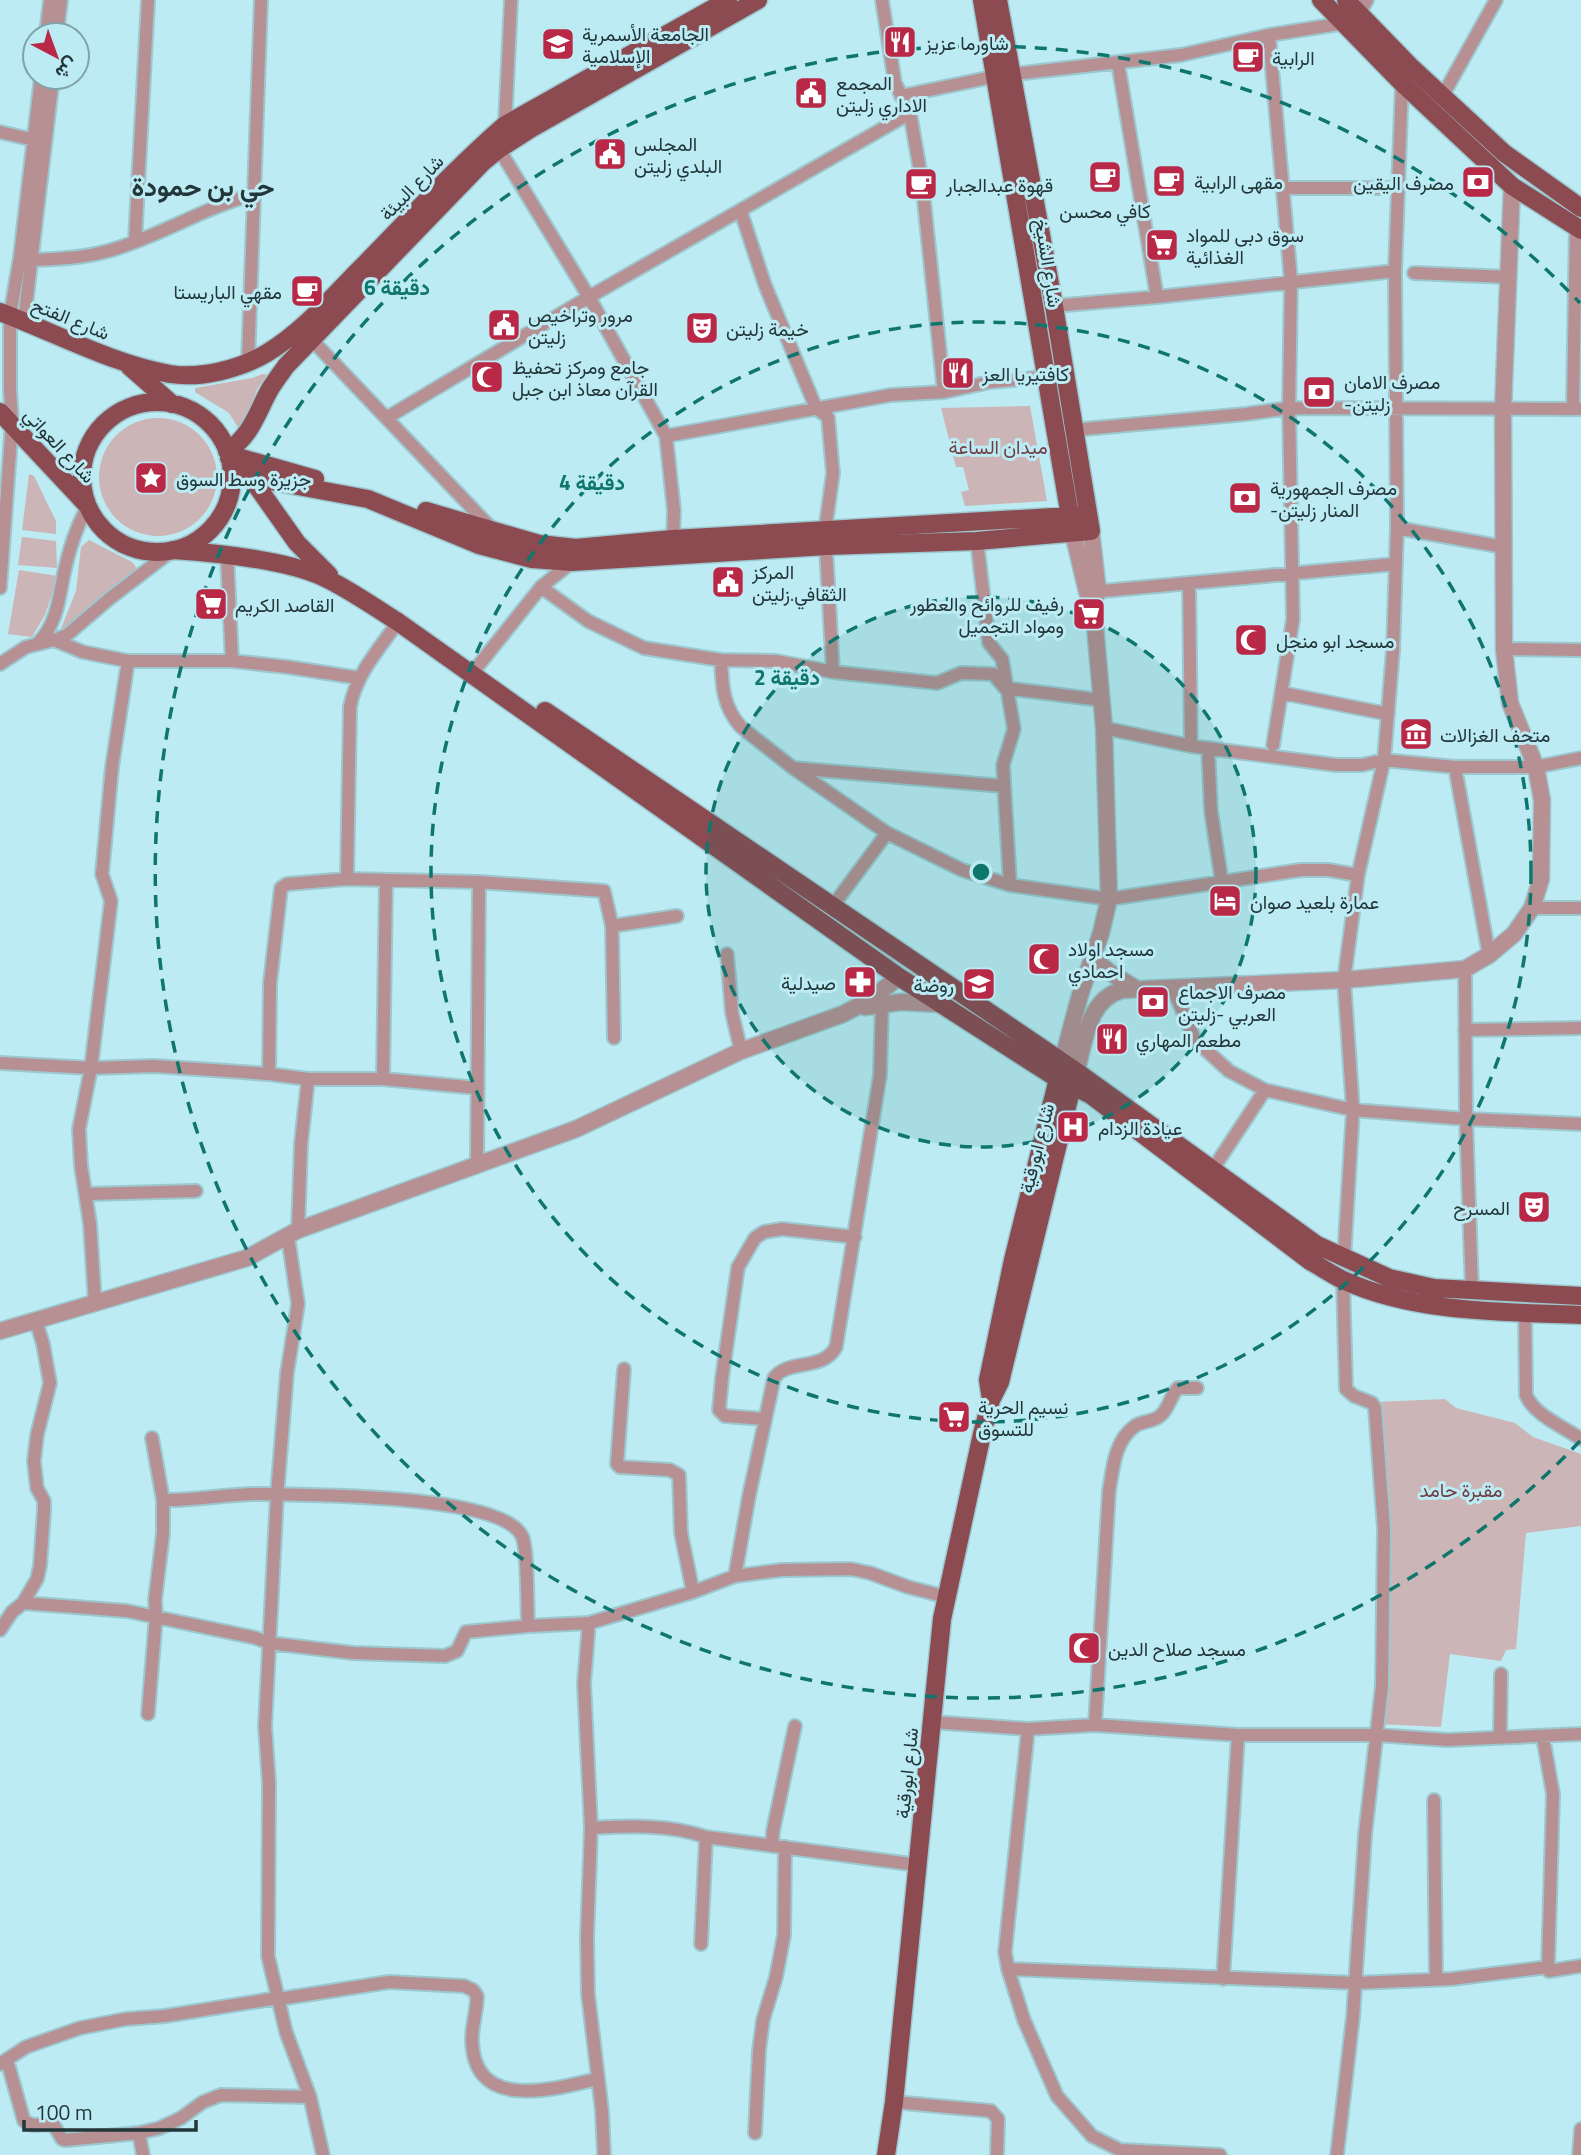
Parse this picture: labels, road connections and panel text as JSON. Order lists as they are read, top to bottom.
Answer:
{
  "streets": {
    "main road": [
      "شارع البيئة",
      "شارع الشيخ",
      "شارع الفتح",
      "شارع العواتي",
      "شارع ابورقية"
    ]
  },
  "crossings": [
    ["شارع البيئة", "شارع الفتح"],
    ["شارع البيئة", "شارع العواتي"],
    ["شارع الشيخ", "شارع ابورقية"]
  ],
  "districts": ["حي بن حمودة"],
  "parks": ["ميدان الساعة", "مقبرة حامد"],
  "places": {
    "restaurant": ["شاورما عزيز", "كافتيريا العز", "مطعم المهاري"],
    "school or university": ["الجامعة الأسمرية الإسلامية", "روضة"],
    "cafe": [
      "الرابية",
      "كافي محسن",
      "مقهى الرابية",
      "قهوة عبدالجبار",
      "مقهي الباريستا"
    ],
    "public building": [
      "المجمع الاداري زليتن",
      "المجلس البلدي زليتن",
      "مرور وتراخيص زليتن",
      "المركز الثقافي.زليتن"
    ],
    "bank": [
      "مصرف اليقين",
      "مصرف الامان -زليتن",
      "مصرف الجمهورية -المنار زليتن",
      "مصرف الاجماع العربي -زليتن"
    ],
    "supermarket": [
      "سوق دبي للمواد الغذائية",
      "القاصد الكريم",
      "رفيف للروائح والعطور ومواد التجميل",
      "نسيم الحرية للتسوق"
    ],
    "theatre": ["خيمة زليتن", "المسرح"],
    "mosque": [
      "جامع ومركز تحفيظ القرآن معاذ ابن جبل",
      "مسجد ابو منجل",
      "مسجد اولاد احمادي",
      "مسجد صلاح الدين"
    ],
    "place": ["جزيرة وسط السوق"],
    "museum": ["متحف الغزالات"],
    "hotel": ["عمارة بلعيد صوان"],
    "pharmacy": ["صيدلية"],
    "hospital": ["عيادة الزدام"]
  },
  "scale_bar": "100 m",
  "north": "bottom right",
  "rings": ["6 دقيقة", "4 دقيقة", "2 دقيقة"]
}
